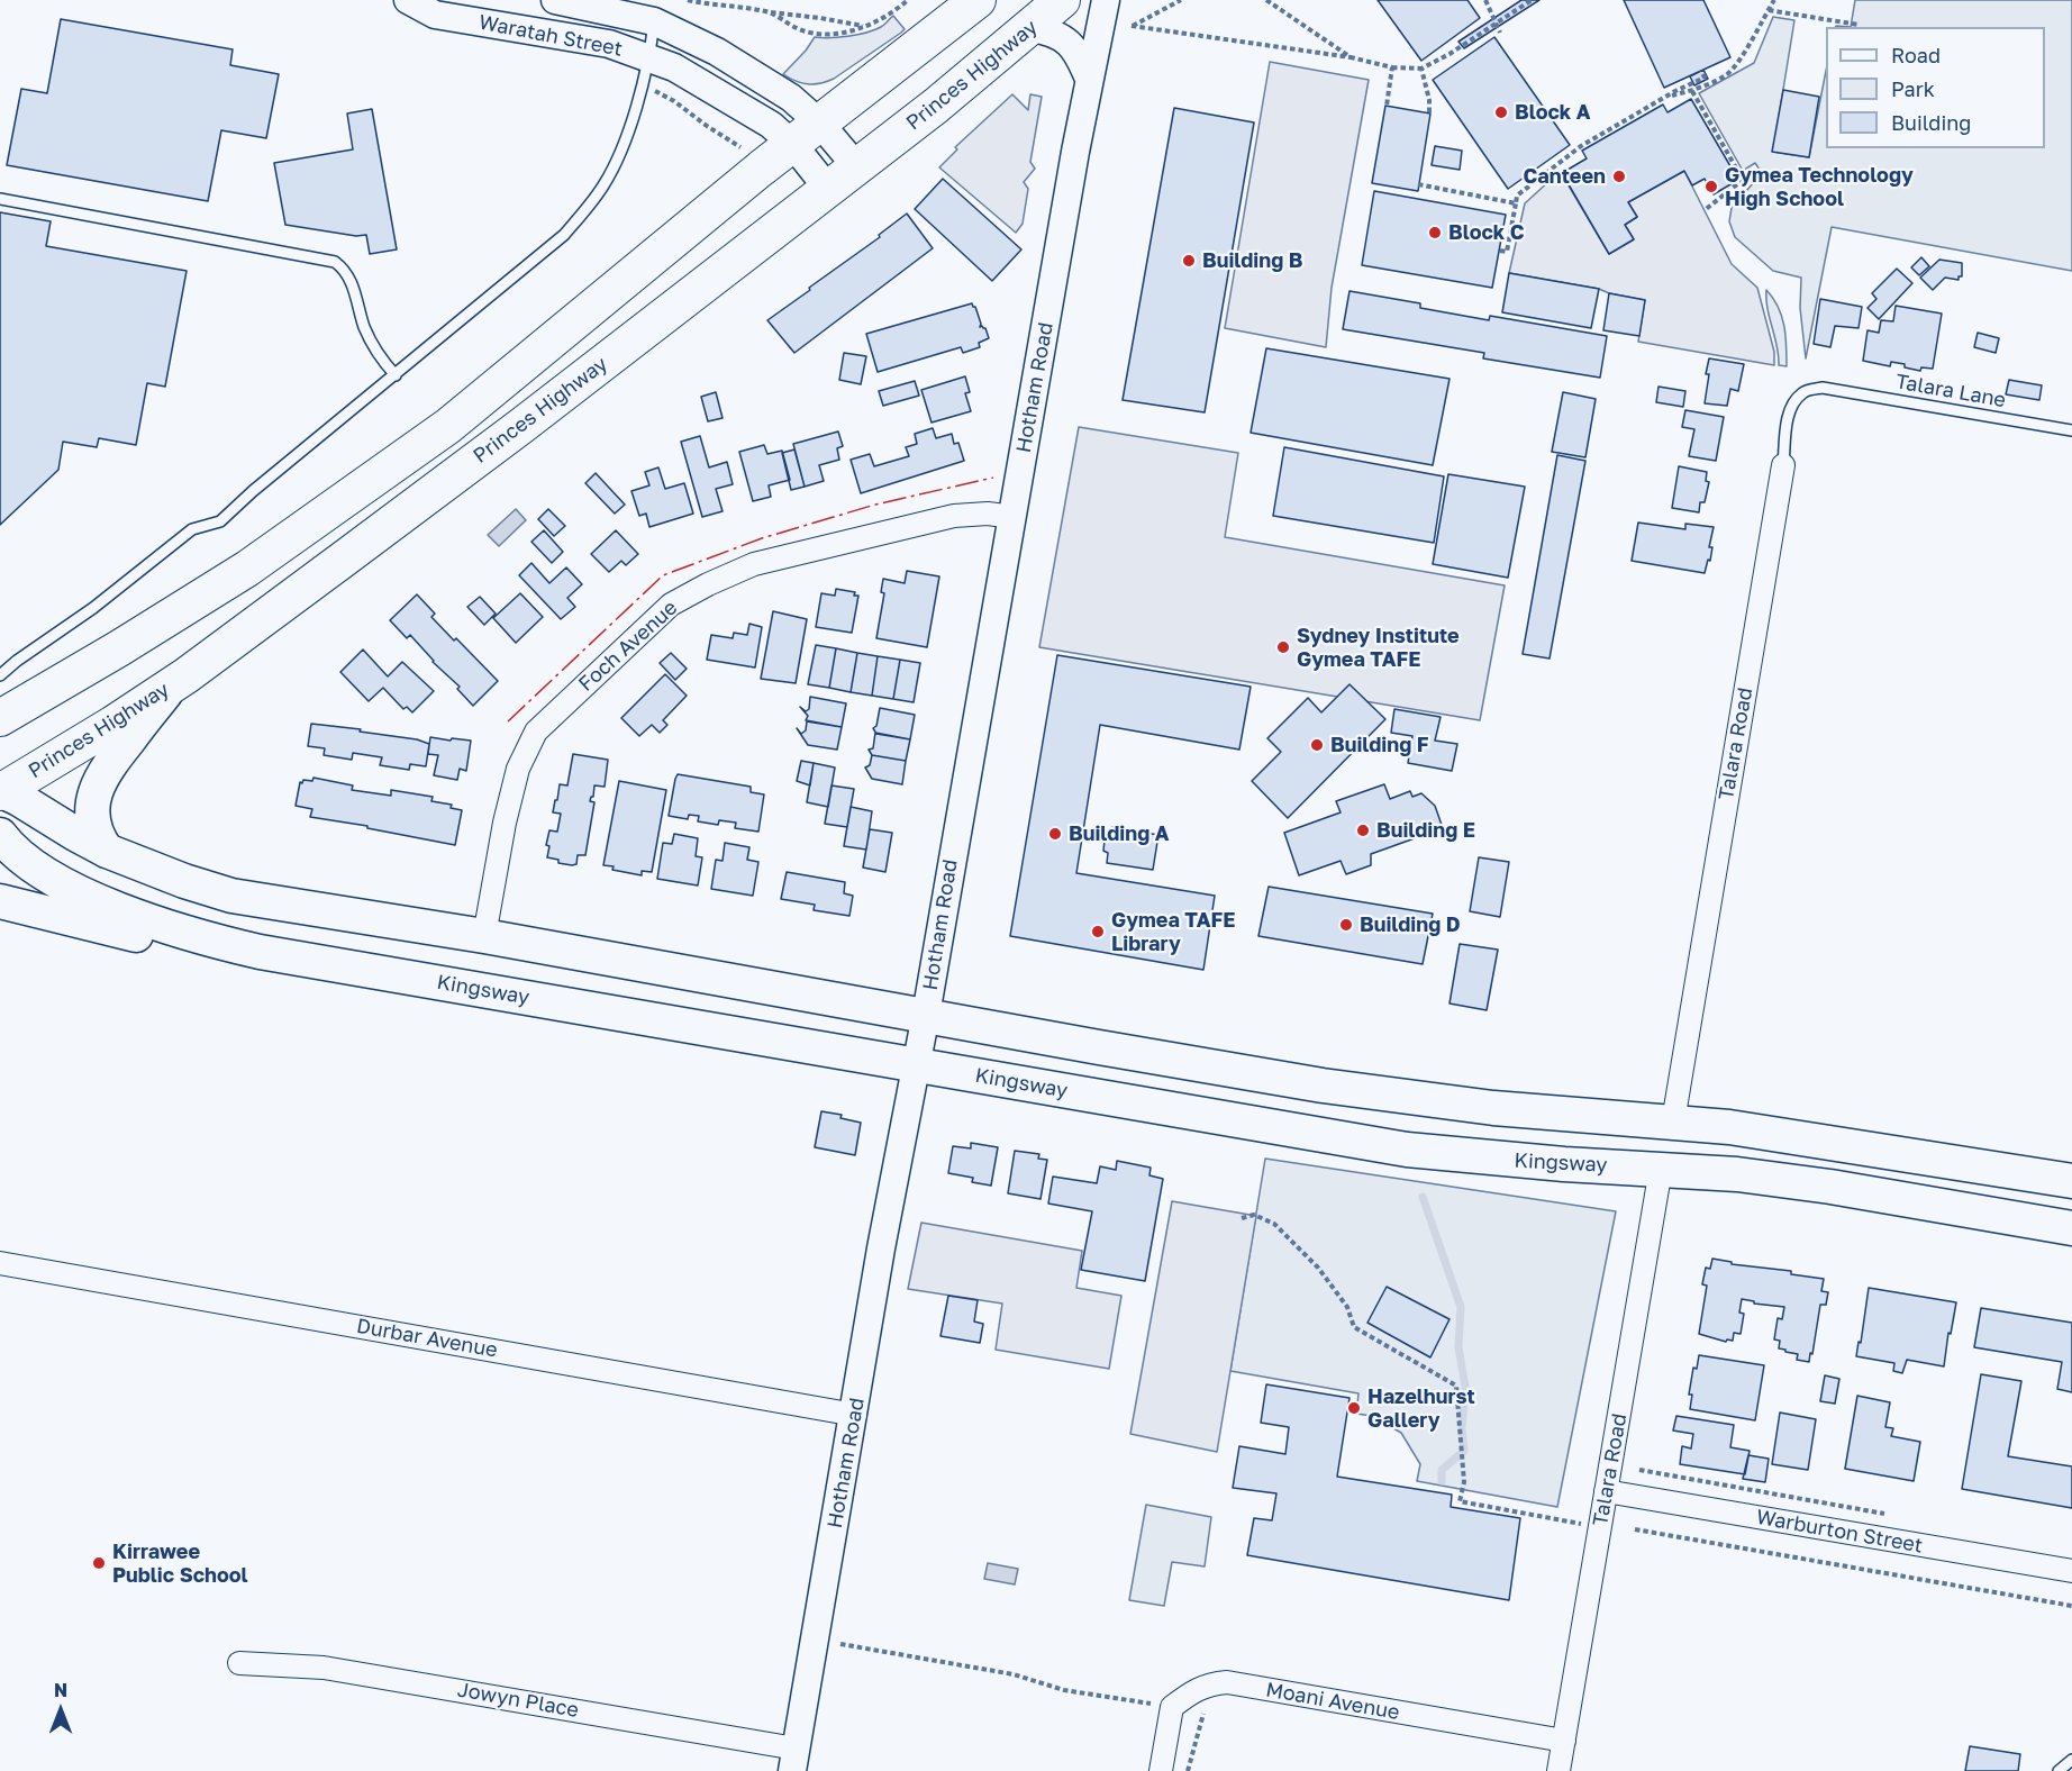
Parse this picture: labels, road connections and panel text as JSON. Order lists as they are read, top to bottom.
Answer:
{
  "streets": {
    "highway": ["Princes Highway"],
    "main road": ["Kingsway"],
    "street": [
      "Waratah Street",
      "Hotham Road",
      "Foch Avenue",
      "Talara Road",
      "Durbar Avenue",
      "Warburton Street",
      "Jowyn Place",
      "Moani Avenue"
    ],
    "lane": ["Talara Lane"]
  },
  "crossings": [
    ["Waratah Street", "Princes Highway"],
    ["Hotham Road", "Foch Avenue"],
    ["Hotham Road", "Kingsway"],
    ["Hotham Road", "Durbar Avenue"],
    ["Hotham Road", "Jowyn Place"],
    ["Talara Lane", "Talara Road"],
    ["Talara Road", "Kingsway"],
    ["Talara Road", "Warburton Street"],
    ["Talara Road", "Moani Avenue"]
  ],
  "places": [
    "Block A",
    "Canteen",
    "Gymea Technology High School",
    "Block C",
    "Building B",
    "Sydney Institute Gymea TAFE",
    "Building F",
    "Building E",
    "Building A",
    "Building D",
    "Gymea TAFE Library",
    "Hazelhurst Gallery",
    "Kirrawee Public School"
  ],
  "legend": ["Road", "Park", "Building"],
  "north": "top"
}
